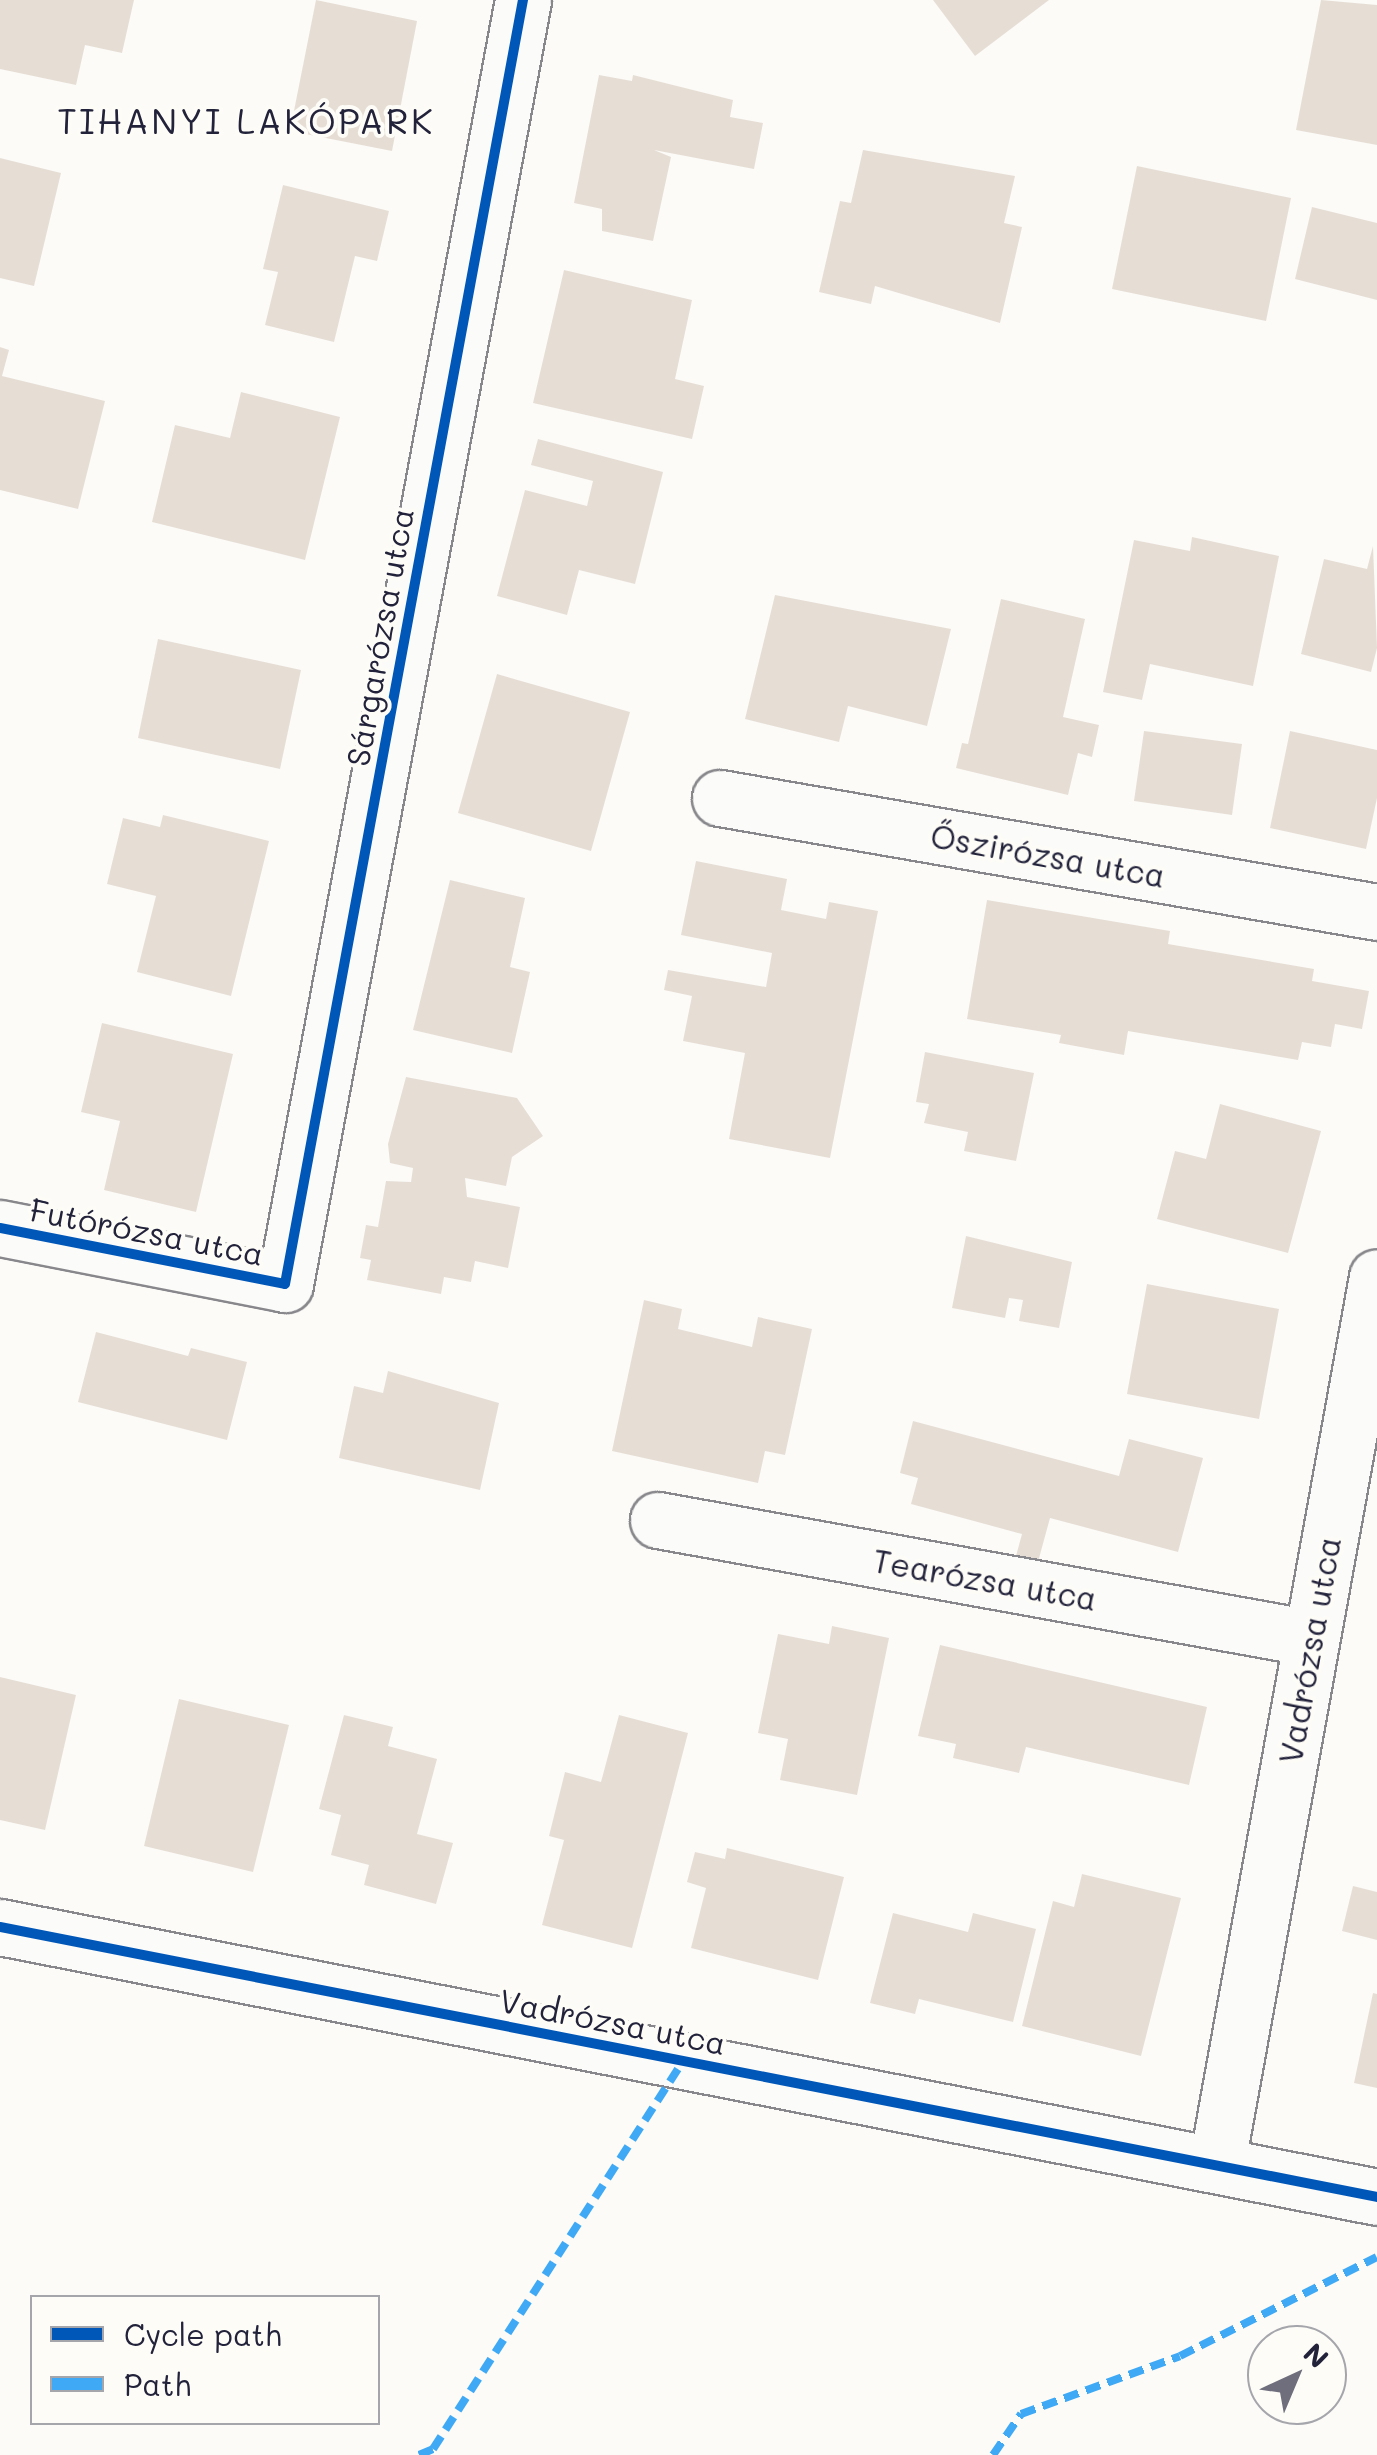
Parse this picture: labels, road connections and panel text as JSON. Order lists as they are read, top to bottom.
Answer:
{
  "streets": {
    "street": [
      "Sárgarózsa utca",
      "Őszirózsa utca",
      "Futórózsa utca",
      "Tearózsa utca",
      "Vadrózsa utca"
    ]
  },
  "crossings": [
    ["Sárgarózsa utca", "Futórózsa utca"],
    ["Tearózsa utca", "Vadrózsa utca"]
  ],
  "districts": ["TIHANYI LAKÓPARK"],
  "legend": ["Cycle path", "Path"],
  "north": "top right"
}
